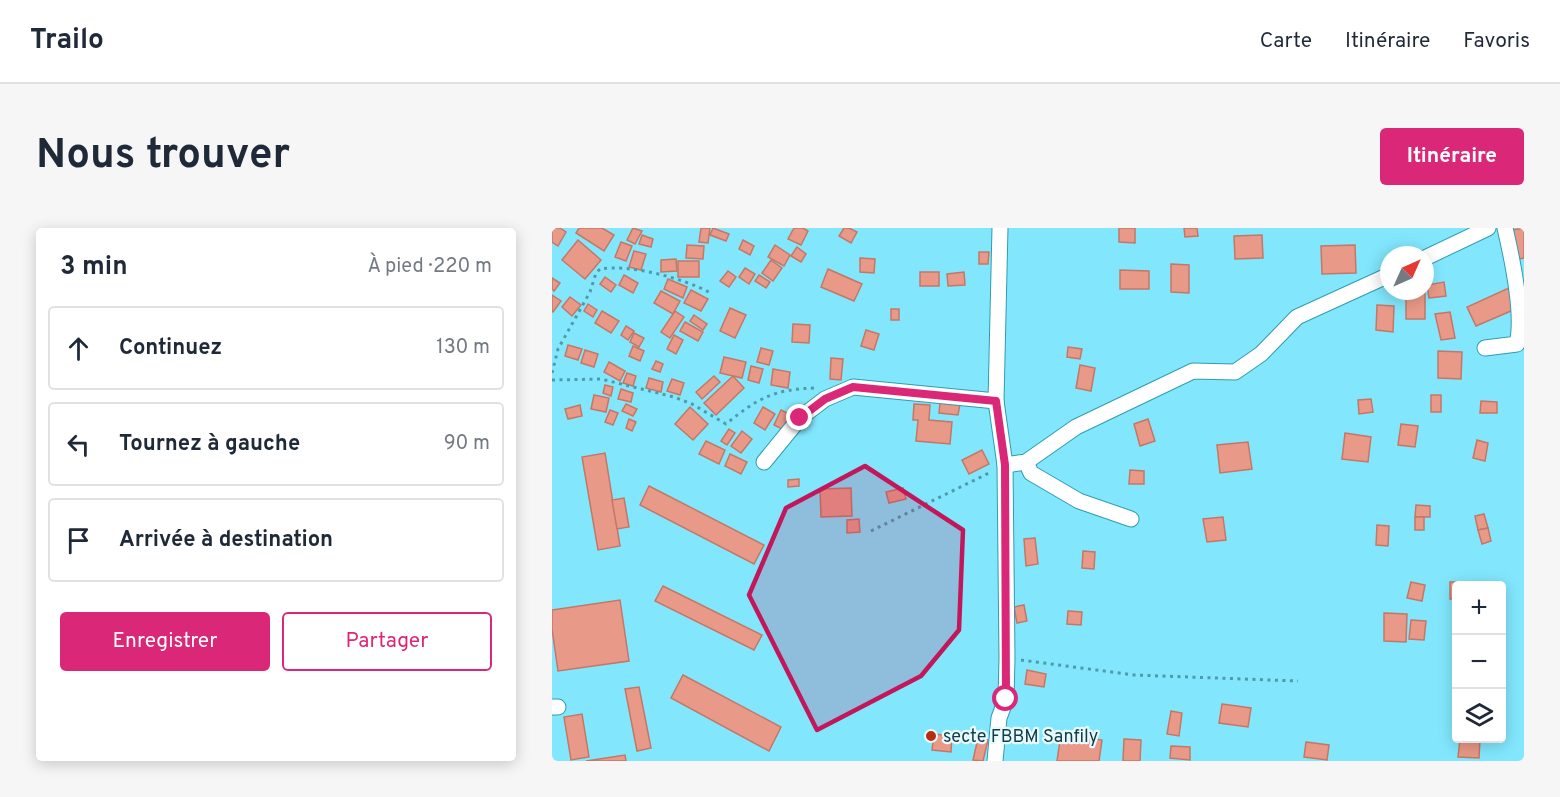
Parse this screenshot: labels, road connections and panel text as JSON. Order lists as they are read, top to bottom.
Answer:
{
  "places": ["secte FBBM Sanfily"],
  "north": "top right",
  "page": {
    "header": "Trailo",
    "nav": ["Carte", "Itinéraire", "Favoris"],
    "buttons": [
      "Itinéraire",
      ["Enregistrer", "Partager"]
    ],
    "title": "Nous trouver",
    "heading": ["3 min", "À pied · 220 m"],
    "list": [
      ["Continuez", "130 m"],
      ["Tournez à gauche", "90 m"],
      "Arrivée à destination"
    ],
    "map_buttons": ["+", "−"]
  }
}
